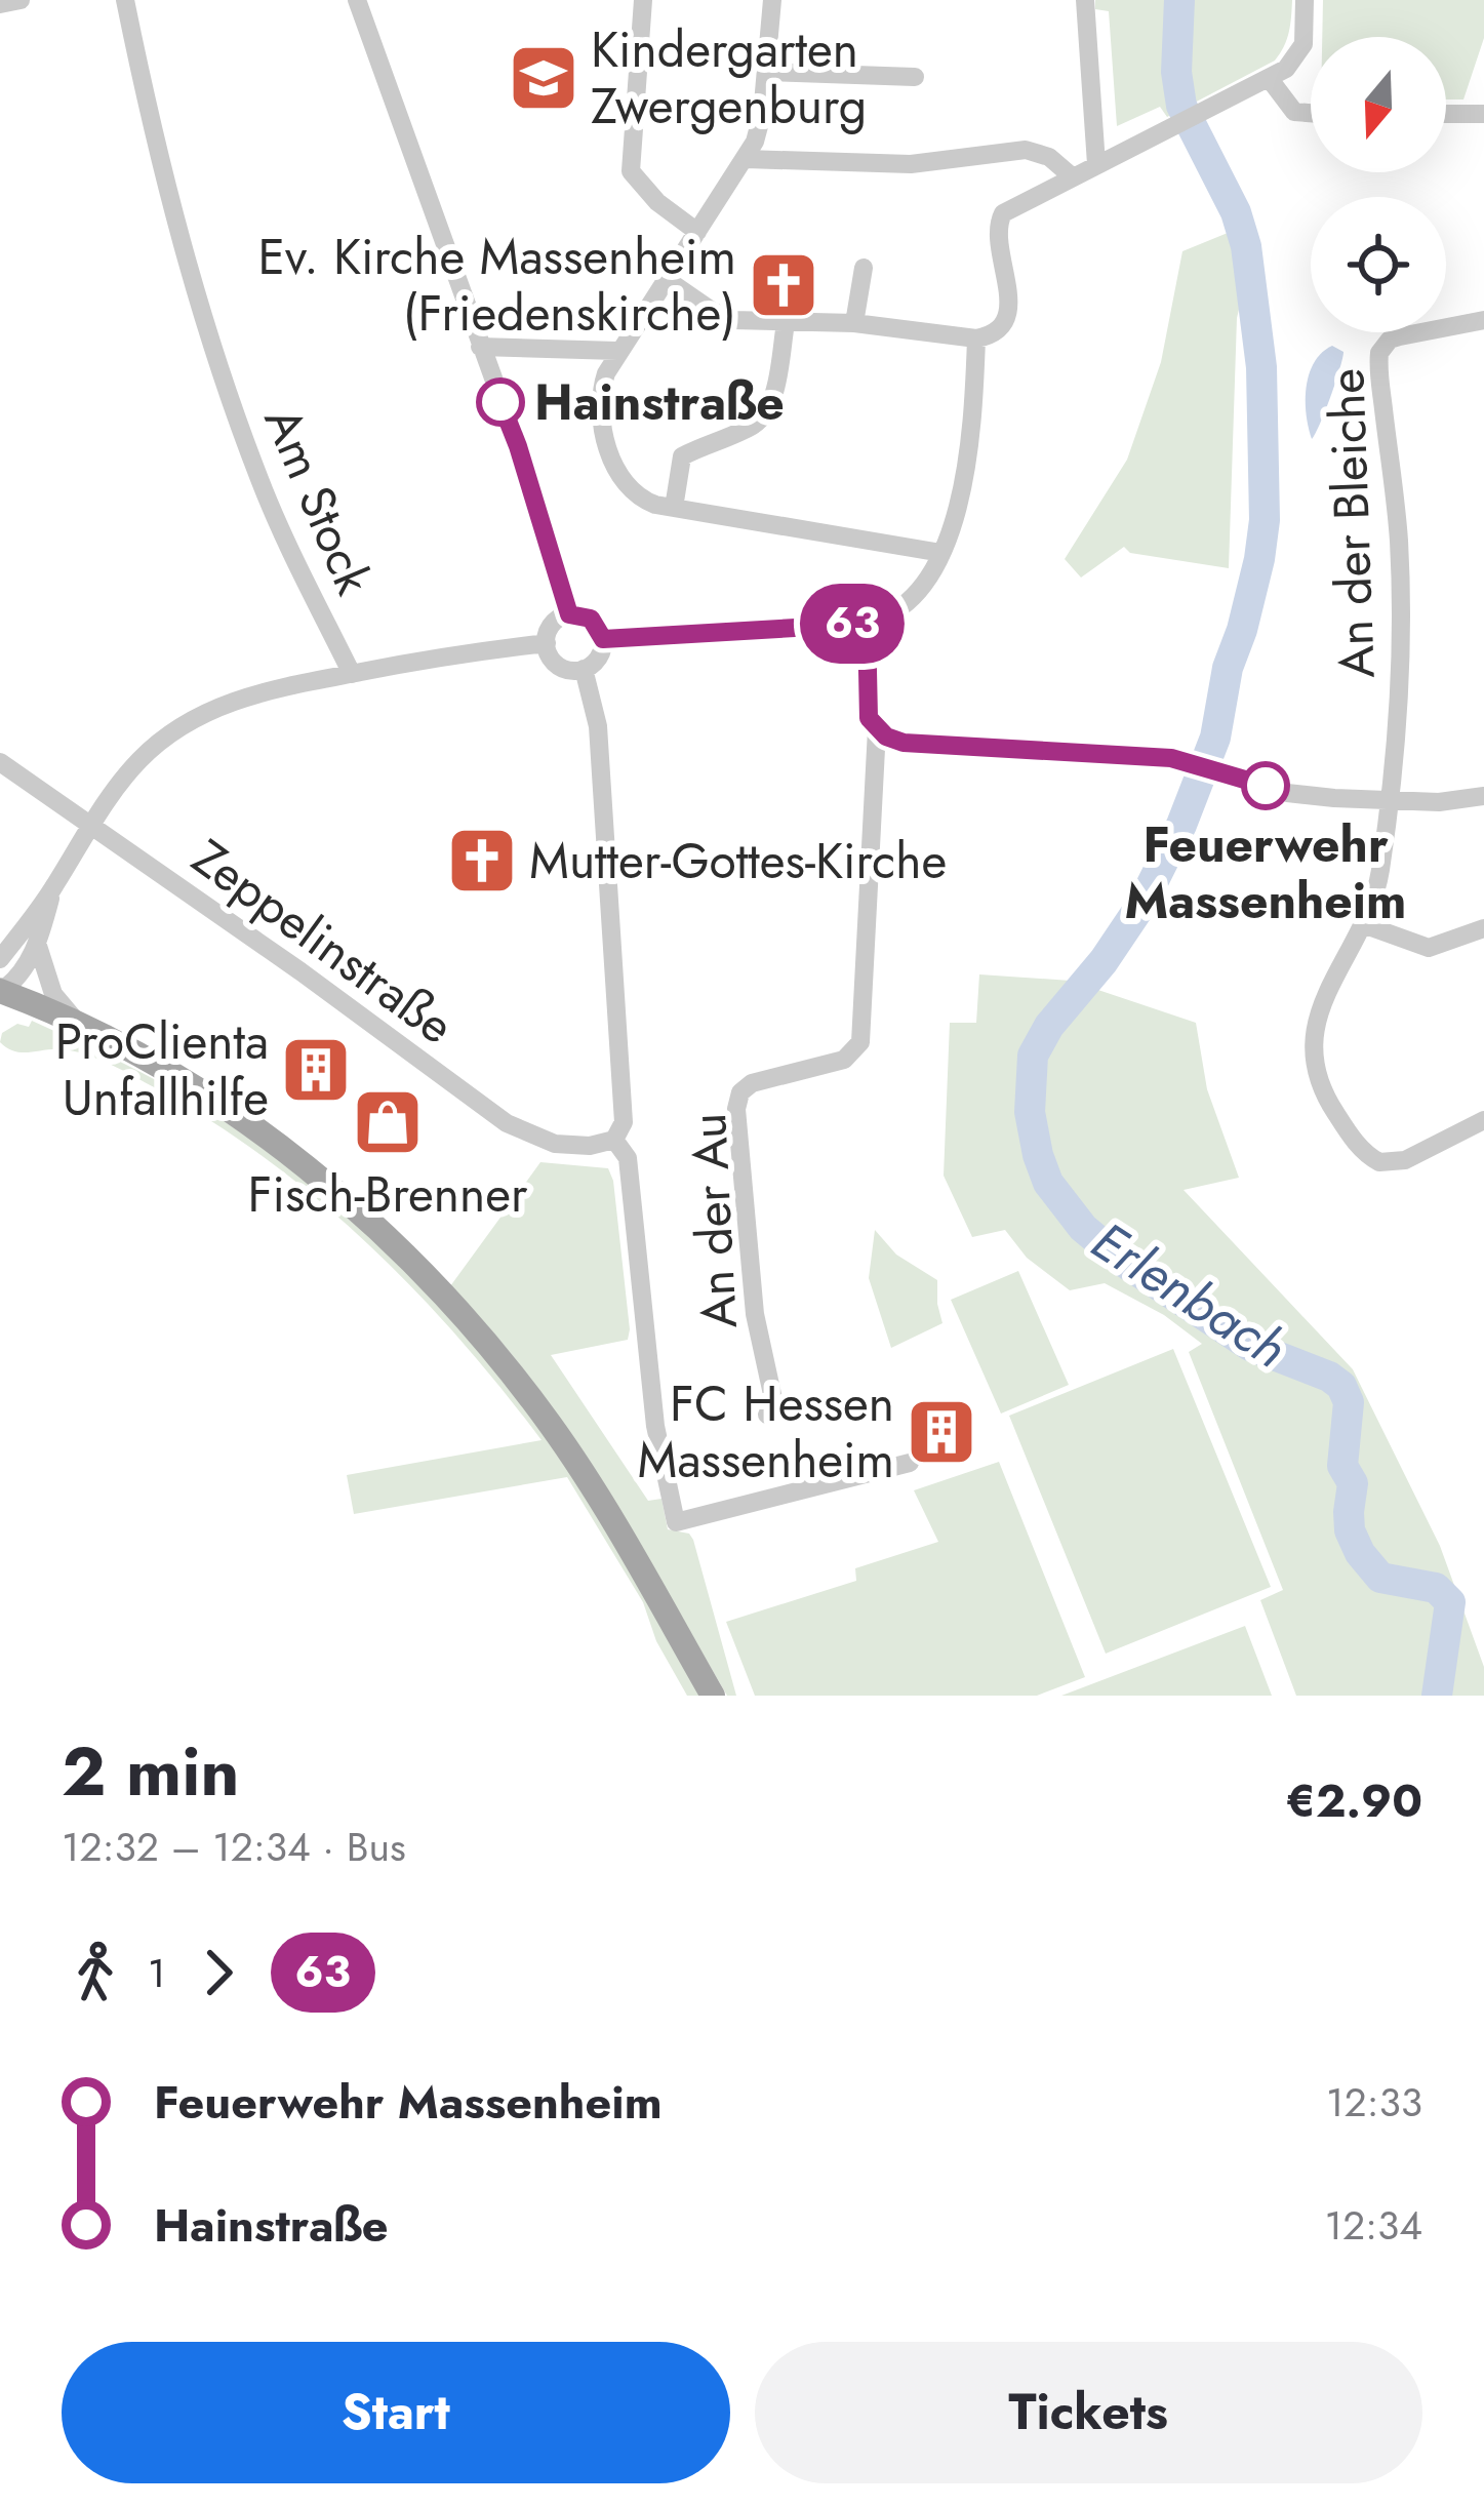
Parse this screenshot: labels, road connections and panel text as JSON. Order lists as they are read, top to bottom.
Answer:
{
  "streets": {
    "street": [
      "Am Stock",
      "An der Bleiche",
      "Zeppelinstraße",
      "An der Au"
    ]
  },
  "water": ["Erlenbach"],
  "places": {
    "school or university": ["Kindergarten Zwergenburg"],
    "church": ["Ev. Kirche Massenheim (Friedenskirche)", "Mutter-Gottes-Kirche"],
    "other": ["Hainstraße", "Feuerwehr Massenheim"],
    "building": ["ProClienta Unfallhilfe", "FC Hessen Massenheim"],
    "shop": ["Fisch-Brenner"]
  },
  "lines": ["bus line 63"],
  "north": "bottom",
  "page": {
    "on_map": "63",
    "heading": ["2 min", "12:32 – 12:34 · Bus", "€2.90"],
    "legs": ["1", "63"],
    "list": [
      {
        "name": "Feuerwehr Massenheim",
        "value": "12:33"
      },
      {
        "name": "Hainstraße",
        "value": "12:34"
      }
    ],
    "buttons": ["Start", "Tickets"]
  }
}
